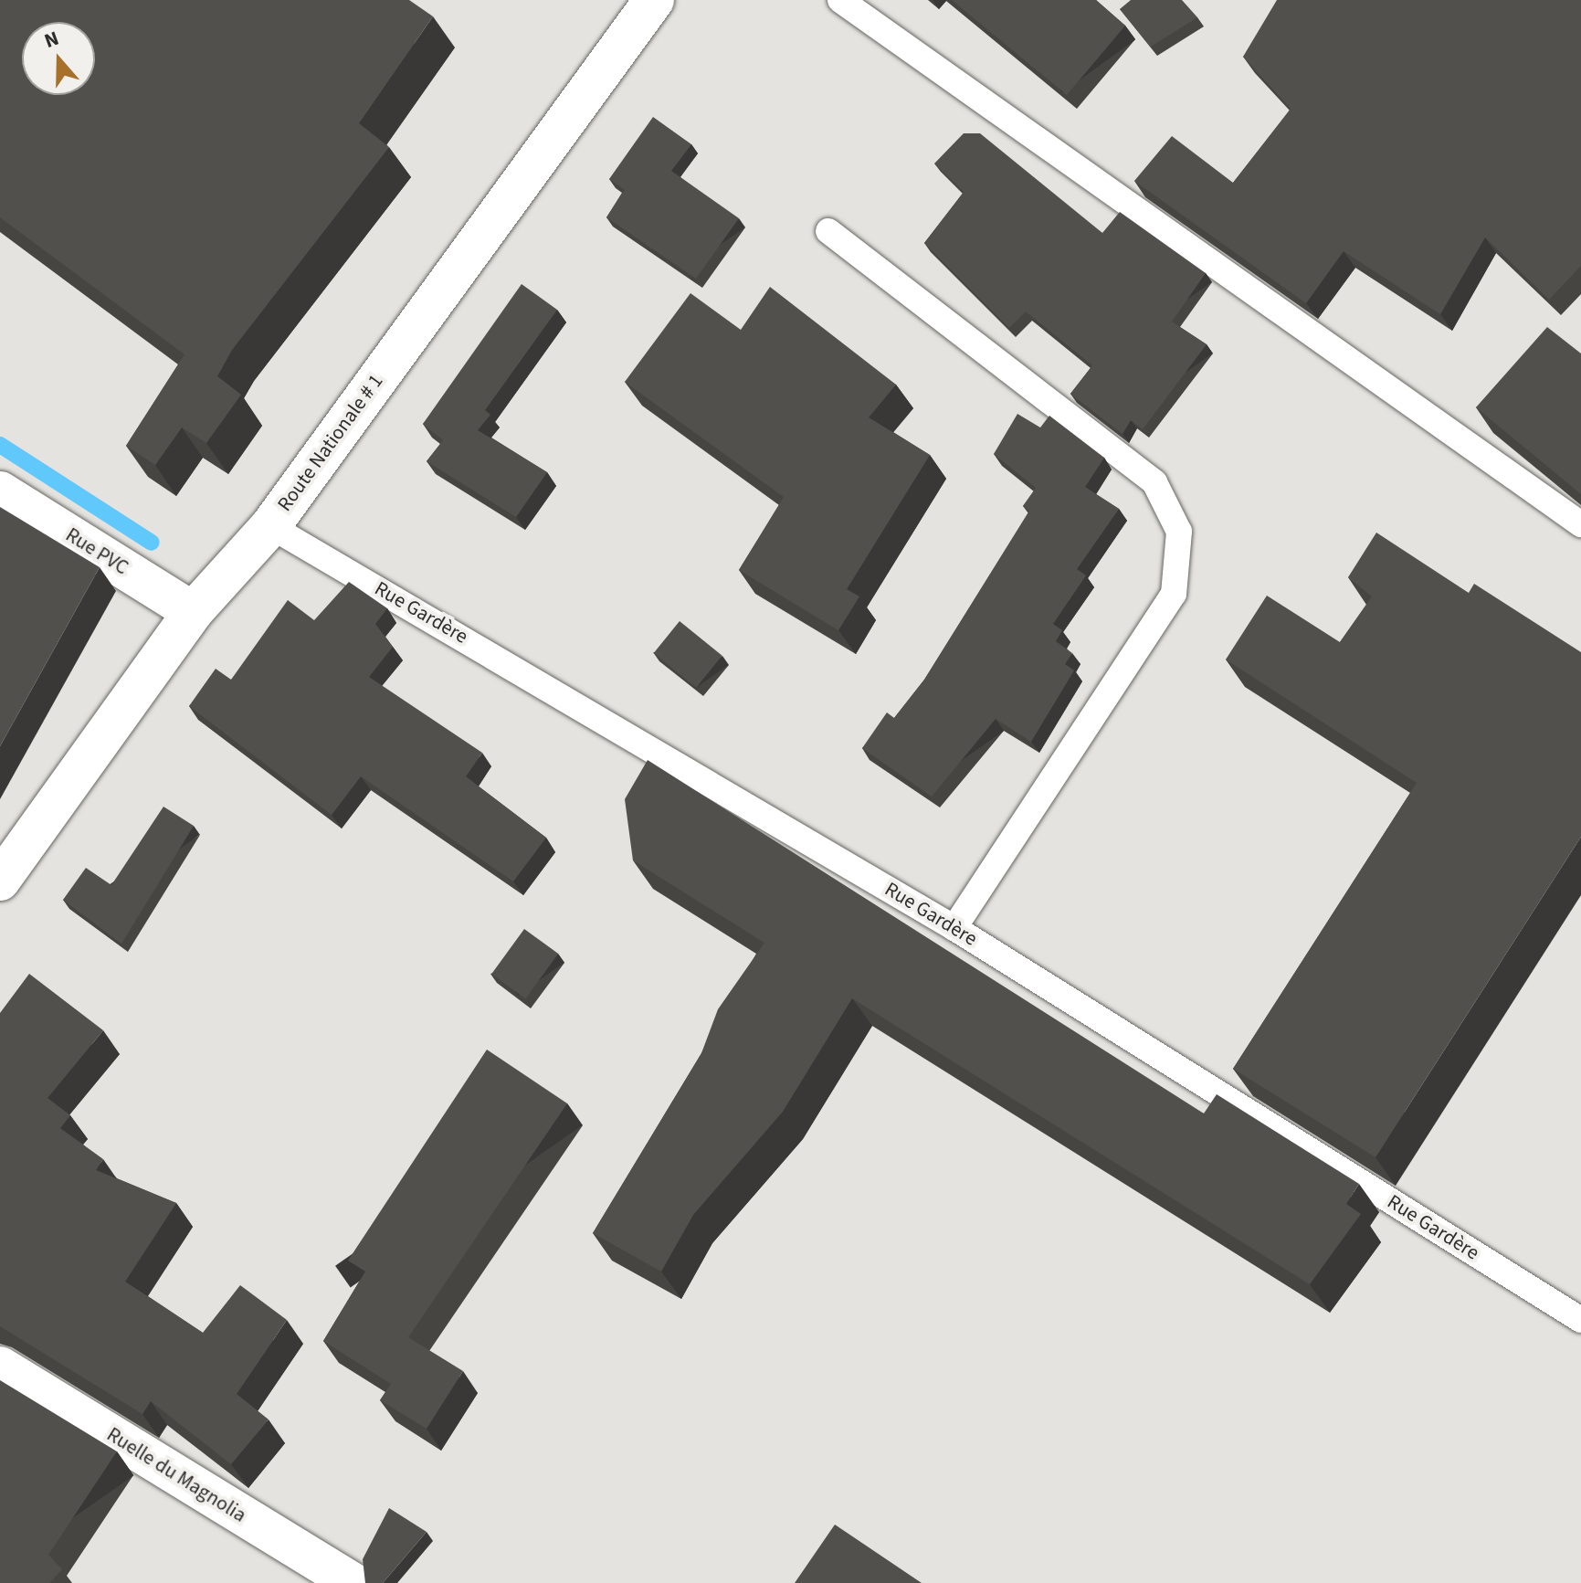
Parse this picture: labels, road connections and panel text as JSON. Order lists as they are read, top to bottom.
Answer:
{
  "streets": {
    "main road": ["Route Nationale # 1", "Rue PVC", "Ruelle du Magnolia"],
    "lane": ["Rue Gardère"]
  },
  "crossings": [
    ["Route Nationale # 1", "Rue PVC"],
    ["Route Nationale # 1", "Rue Gardère"]
  ],
  "north": "top"
}
